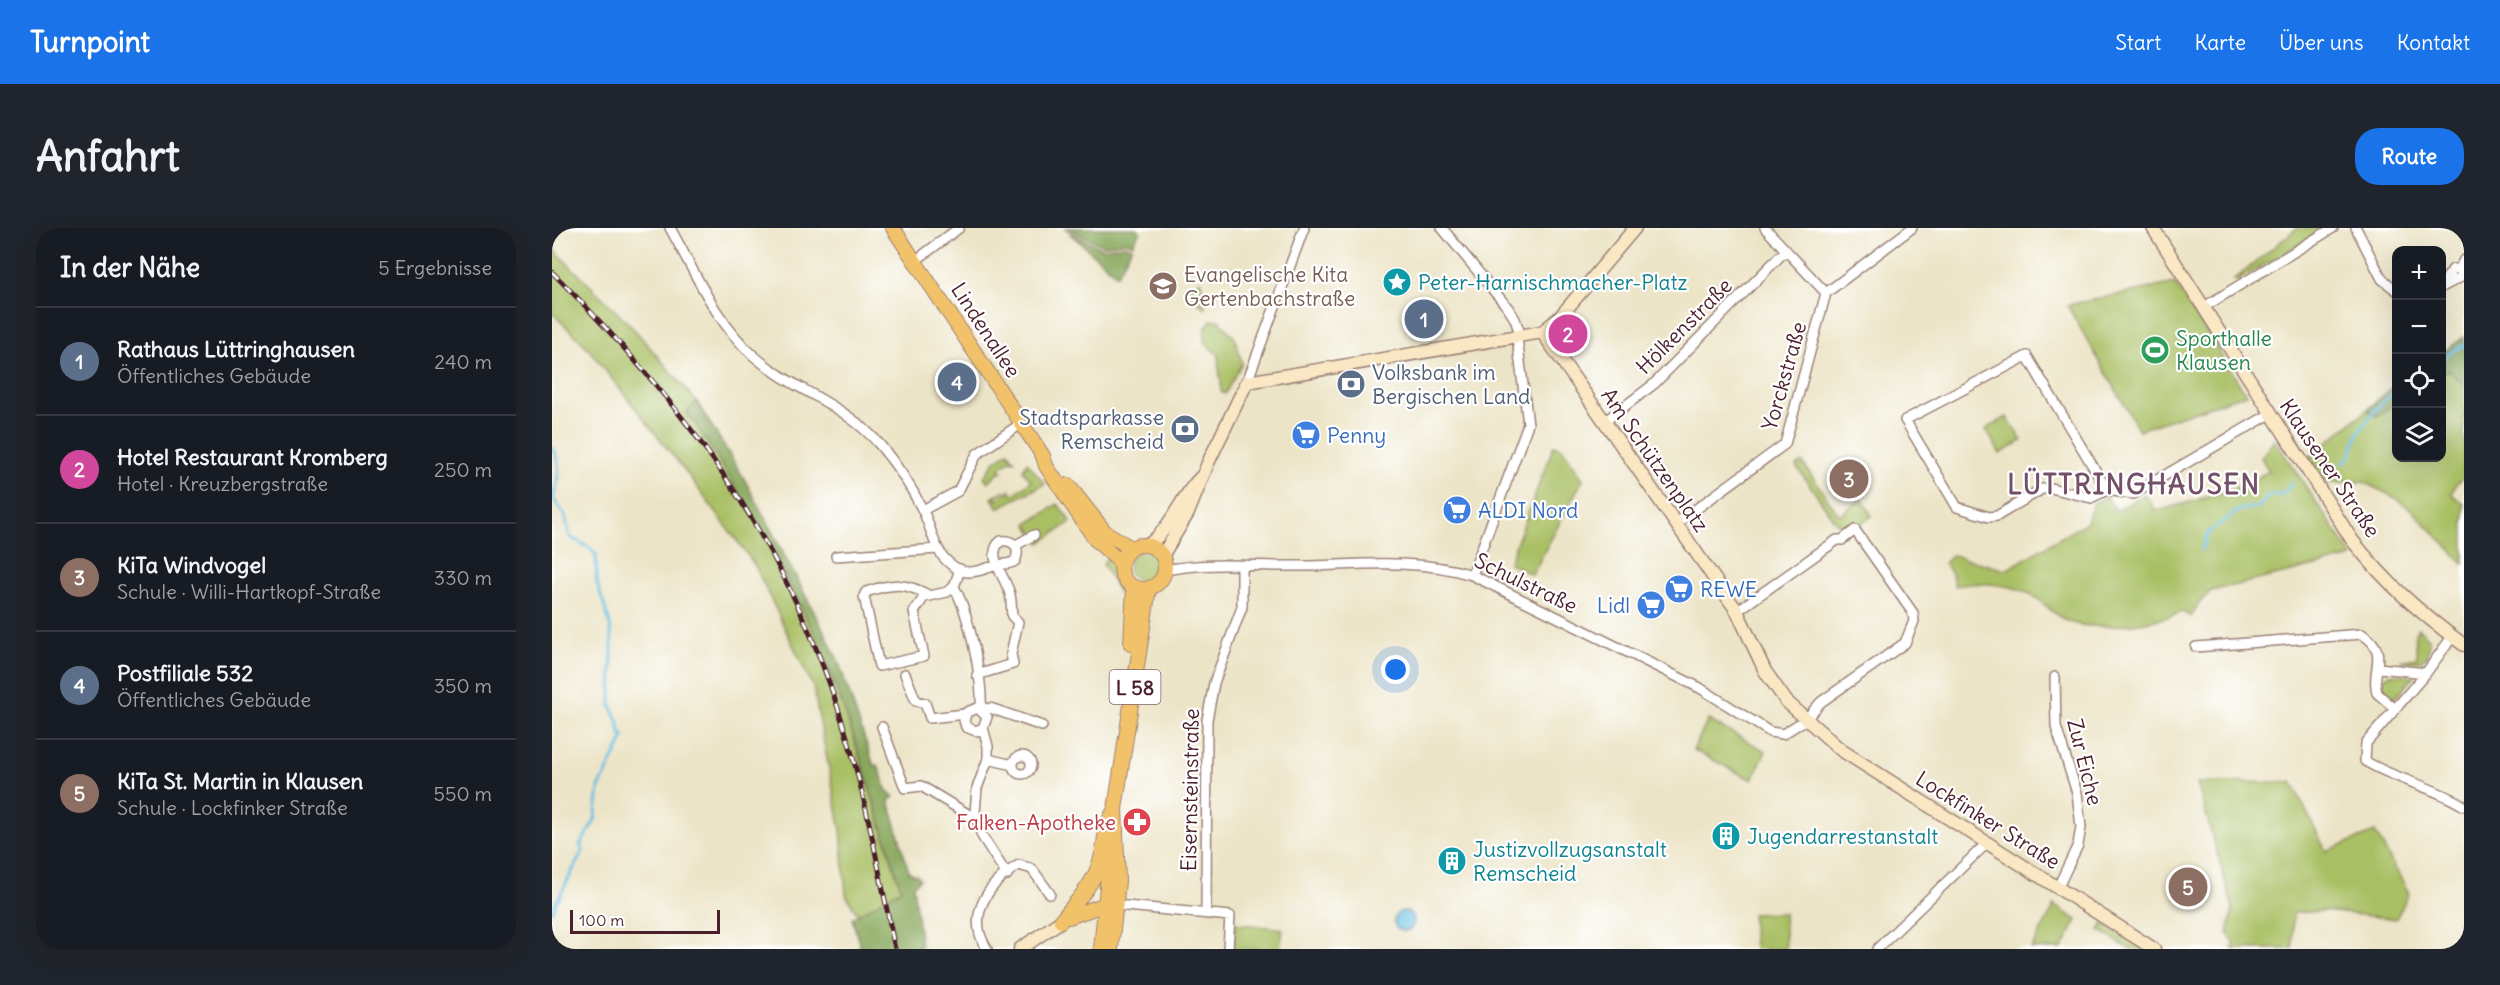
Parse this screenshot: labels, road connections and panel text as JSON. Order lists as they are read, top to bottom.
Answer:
{
  "streets": {
    "main road": [
      "Lindenallee",
      "Am Schützenplatz",
      "Klausener Straße",
      "L 58",
      "Lockfinker Straße"
    ],
    "street": [
      "Hölkenstraße",
      "Yorckstraße",
      "Schulstraße",
      "Zur Eiche",
      "Eisernsteinstraße"
    ]
  },
  "crossings": [
    ["Hölkenstraße", "Am Schützenplatz"],
    ["Lindenallee", "Schulstraße"],
    ["Lindenallee", "L 58"],
    ["Yorckstraße", "Am Schützenplatz"],
    ["Am Schützenplatz", "Schulstraße"],
    ["Am Schützenplatz", "Lockfinker Straße"],
    ["Schulstraße", "L 58"],
    ["Schulstraße", "Eisernsteinstraße"],
    ["Schulstraße", "Lockfinker Straße"],
    ["Zur Eiche", "Lockfinker Straße"]
  ],
  "districts": ["LÜTTRINGHAUSEN"],
  "places": {
    "place": ["Peter-Harnischmacher-Platz"],
    "school or university": ["Evangelische Kita Gertenbachstraße"],
    "sports": ["Sporthalle Klausen"],
    "bank": ["Volksbank im Bergischen Land", "Stadtsparkasse Remscheid"],
    "supermarket": [
      "Penny",
      "ALDI Nord",
      "REWE",
      "Lidl"
    ],
    "pharmacy": ["Falken-Apotheke"],
    "building": ["Jugendarrestanstalt", "Justizvollzugsanstalt Remscheid"]
  },
  "scale_bar": "100 m",
  "page": {
    "header": "Turnpoint",
    "nav": [
      "Start",
      "Karte",
      "Über uns",
      "Kontakt"
    ],
    "buttons": "Route",
    "title": "Anfahrt",
    "heading": ["In der Nähe", "5 Ergebnisse"],
    "map_buttons": ["+", "−"],
    "pins": [
      "1",
      "2",
      "4",
      "3",
      "5"
    ],
    "list": [
      {
        "mark": "1",
        "name": "Rathaus Lüttringhausen",
        "note": "Öffentliches Gebäude",
        "value": "240 m"
      },
      {
        "mark": "2",
        "name": "Hotel Restaurant Kromberg",
        "note": "Hotel · Kreuzbergstraße",
        "value": "250 m"
      },
      {
        "mark": "3",
        "name": "KiTa Windvogel",
        "note": "Schule · Willi-Hartkopf-Straße",
        "value": "330 m"
      },
      {
        "mark": "4",
        "name": "Postfiliale 532",
        "note": "Öffentliches Gebäude",
        "value": "350 m"
      },
      {
        "mark": "5",
        "name": "KiTa St. Martin in Klausen",
        "note": "Schule · Lockfinker Straße",
        "value": "550 m"
      }
    ],
    "scale": "100 m"
  }
}
